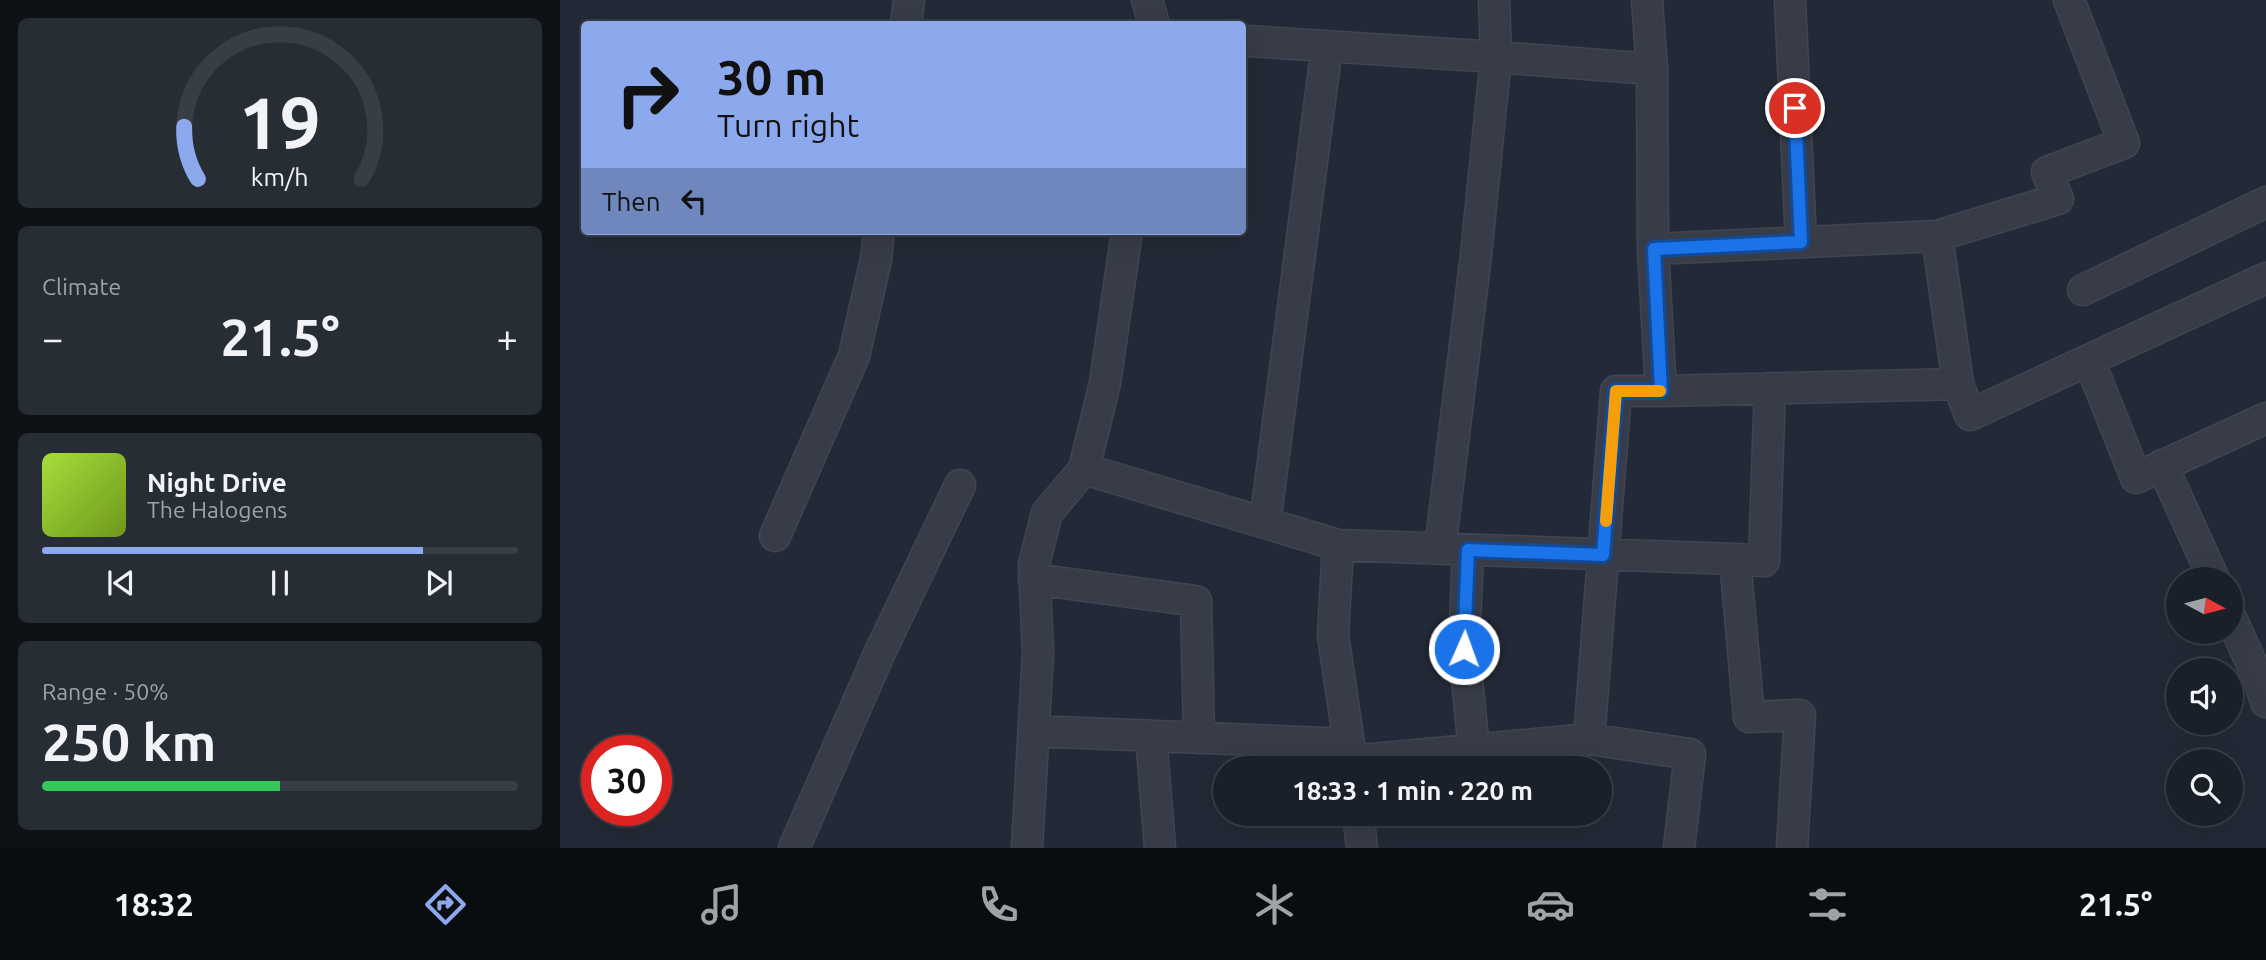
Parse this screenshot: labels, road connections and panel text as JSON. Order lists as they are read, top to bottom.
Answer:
{
  "north": "right",
  "page": {
    "turn": ["30 m", "Turn right"],
    "then": "Then",
    "tile": [
      "Climate",
      ["Range · 50%", "250 km"]
    ],
    "heat": ["−", "21.5°", "+"],
    "song": ["Night Drive", "The Halogens"],
    "limit": "30",
    "trip": "18:33 · 1 min · 220 m",
    "tabs": ["18:32", "21.5°"],
    "gauge": ["19", "km/h"]
  }
}
